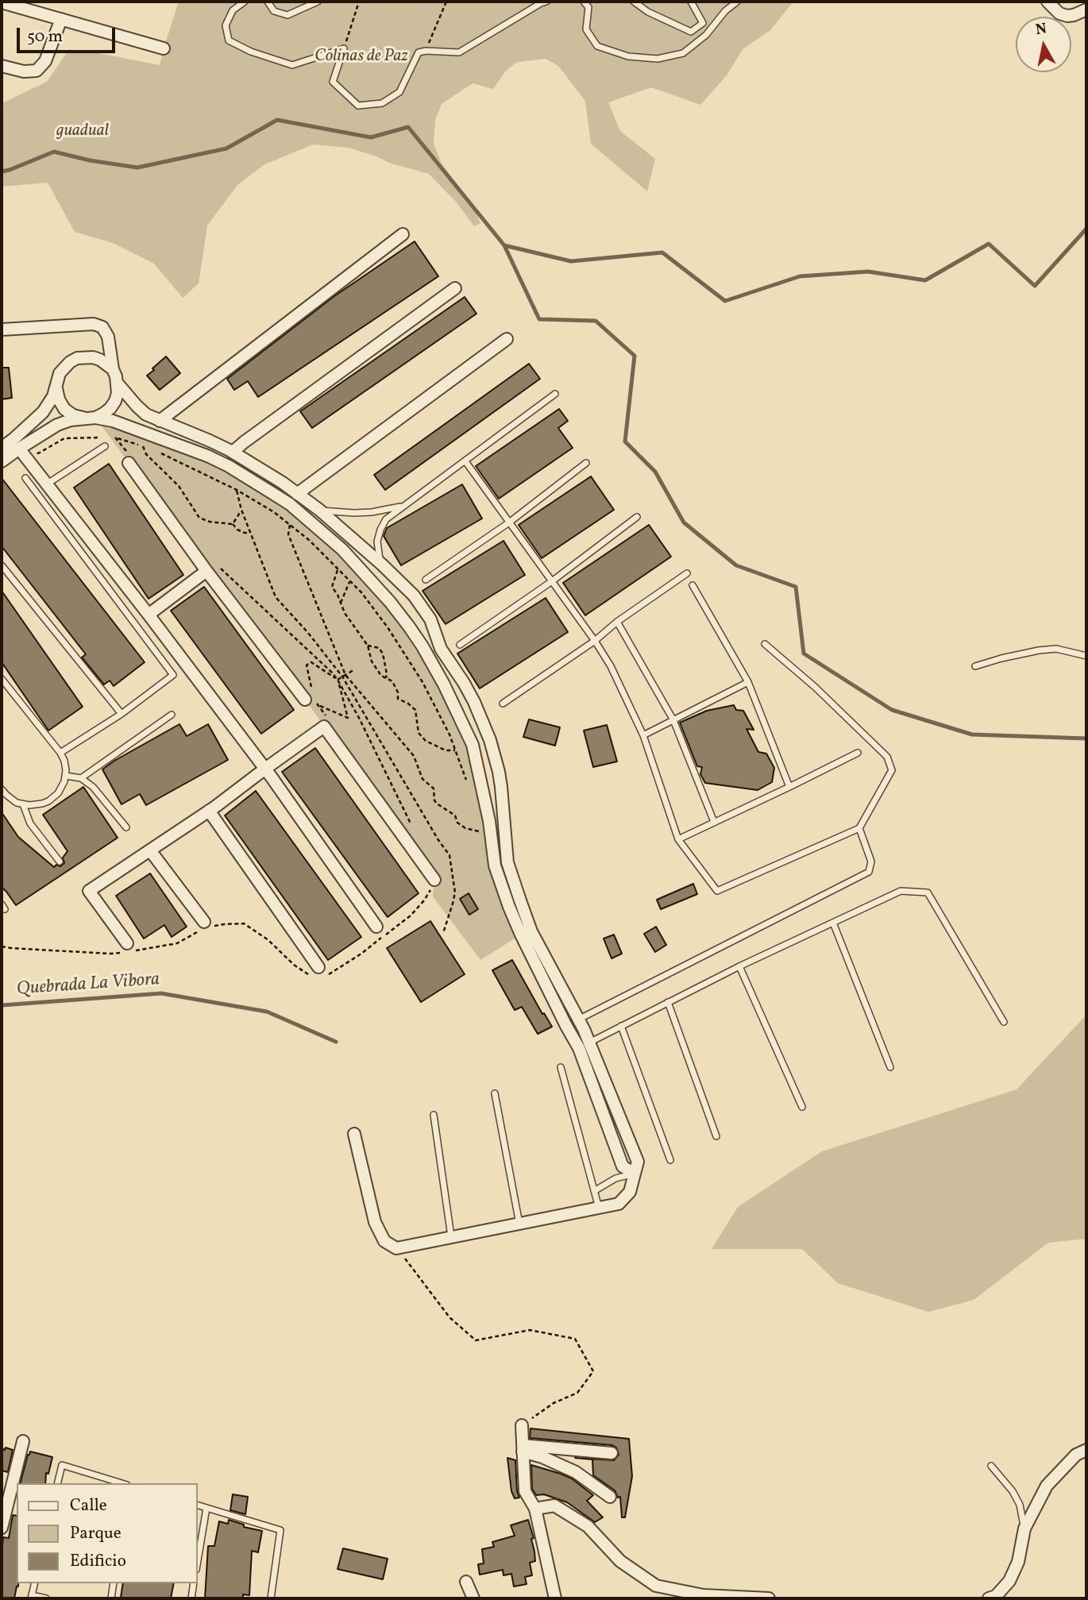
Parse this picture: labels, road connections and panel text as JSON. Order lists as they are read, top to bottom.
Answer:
{
  "water": ["Quebrada La Vibora"],
  "parks": ["Colinas de Paz", "guadual"],
  "legend": ["Calle", "Parque", "Edificio"],
  "scale_bar": "50 m",
  "north": "top"
}
